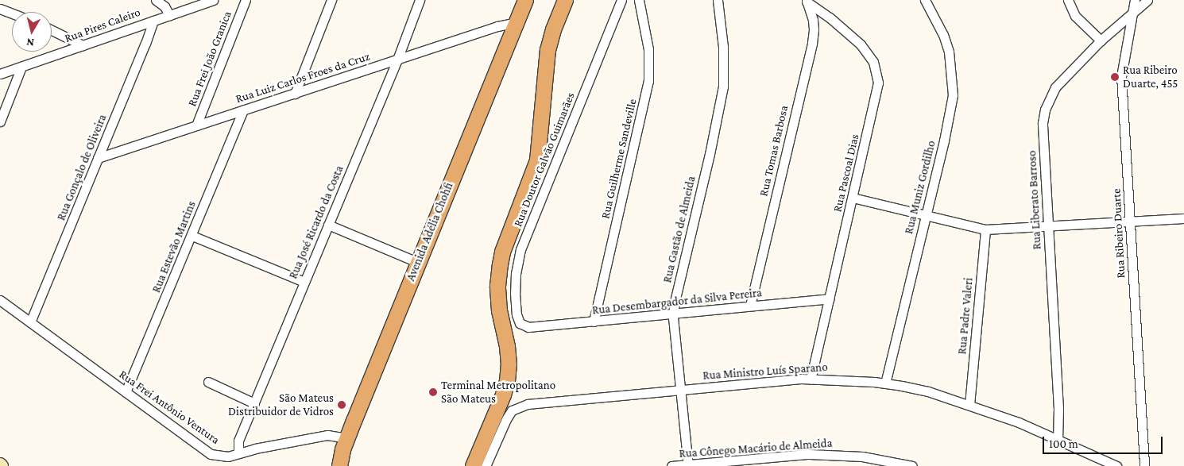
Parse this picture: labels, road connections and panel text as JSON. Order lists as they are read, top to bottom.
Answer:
{
  "streets": {
    "highway": ["Avenida Adélia Chohfi"],
    "street": [
      "Rua Pires Caleiro",
      "Rua Frei João Granica",
      "Rua Luiz Carlos Froes da Cruz",
      "Rua Tomas Barbosa",
      "Rua Guilherme Sandeville",
      "Rua Doutor Galvão Guimarães",
      "Rua Gonçalo de Oliveira",
      "Rua Pascoal Dias",
      "Rua Muniz Gordilho",
      "Rua Liberato Barroso",
      "Rua José Ricardo da Costa",
      "Rua Gastão de Almeida",
      "Rua Ribeiro Duarte",
      "Rua Estevão Martins",
      "Rua Desembargador da Silva Pereira",
      "Rua Padre Valeri",
      "Rua Ministro Luís Sparano",
      "Rua Frei Antônio Ventura",
      "Rua Cônego Macário de Almeida"
    ]
  },
  "crossings": [
    ["Rua Pires Caleiro", "Rua Gonçalo de Oliveira"],
    ["Rua Frei João Granica", "Rua Luiz Carlos Froes da Cruz"],
    ["Rua Luiz Carlos Froes da Cruz", "Rua Gonçalo de Oliveira"],
    ["Rua Luiz Carlos Froes da Cruz", "Rua José Ricardo da Costa"],
    ["Rua Luiz Carlos Froes da Cruz", "Avenida Adélia Chohfi"],
    ["Rua Luiz Carlos Froes da Cruz", "Rua Estevão Martins"],
    ["Rua Tomas Barbosa", "Rua Pascoal Dias"],
    ["Rua Tomas Barbosa", "Rua Desembargador da Silva Pereira"],
    ["Rua Guilherme Sandeville", "Rua Desembargador da Silva Pereira"],
    ["Rua Doutor Galvão Guimarães", "Rua Desembargador da Silva Pereira"],
    ["Rua Gonçalo de Oliveira", "Rua Frei Antônio Ventura"],
    ["Rua Pascoal Dias", "Rua Desembargador da Silva Pereira"],
    ["Rua Pascoal Dias", "Rua Ministro Luís Sparano"],
    ["Rua Muniz Gordilho", "Rua Ministro Luís Sparano"],
    ["Rua Liberato Barroso", "Rua Ribeiro Duarte"],
    ["Rua Liberato Barroso", "Rua Ministro Luís Sparano"],
    ["Rua José Ricardo da Costa", "Rua Frei Antônio Ventura"],
    ["Rua Gastão de Almeida", "Rua Desembargador da Silva Pereira"],
    ["Rua Gastão de Almeida", "Rua Ministro Luís Sparano"],
    ["Rua Gastão de Almeida", "Rua Cônego Macário de Almeida"],
    ["Avenida Adélia Chohfi", "Rua Frei Antônio Ventura"],
    ["Rua Estevão Martins", "Rua Frei Antônio Ventura"],
    ["Rua Padre Valeri", "Rua Ministro Luís Sparano"]
  ],
  "places": ["Rua Ribeiro Duarte, 455", "Terminal Metropolitano São Mateus", "São Mateus Distribuidor de Vidros"],
  "scale_bar": "100 m",
  "north": "bottom"
}
